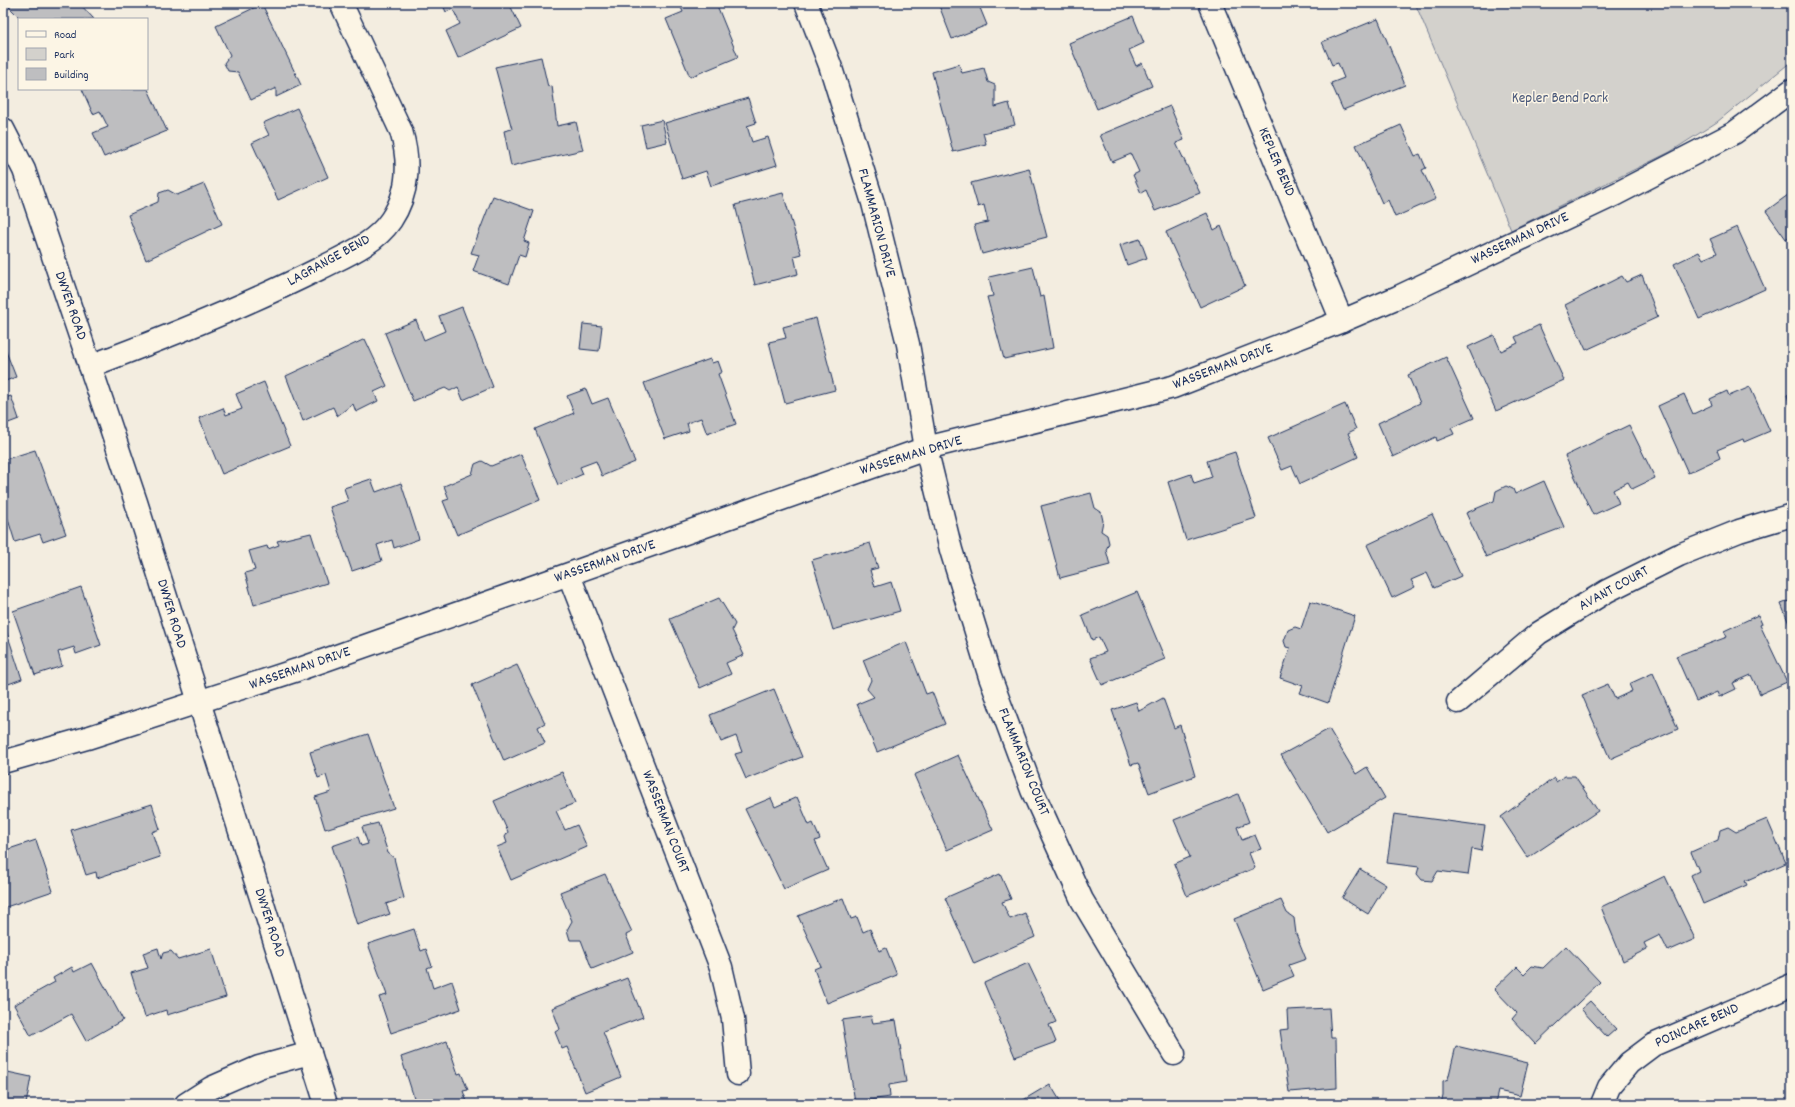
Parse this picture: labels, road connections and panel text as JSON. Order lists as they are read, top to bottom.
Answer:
{
  "streets": {
    "street": [
      "KEPLER BEND",
      "FLAMMARION DRIVE",
      "WASSERMAN DRIVE",
      "LAGRANGE BEND",
      "DWYER ROAD",
      "AVANT COURT",
      "FLAMMARION COURT",
      "WASSERMAN COURT",
      "POINCARE BEND"
    ]
  },
  "crossings": [
    ["KEPLER BEND", "WASSERMAN DRIVE"],
    ["FLAMMARION DRIVE", "WASSERMAN DRIVE"],
    ["FLAMMARION DRIVE", "FLAMMARION COURT"],
    ["WASSERMAN DRIVE", "DWYER ROAD"],
    ["WASSERMAN DRIVE", "FLAMMARION COURT"],
    ["WASSERMAN DRIVE", "WASSERMAN COURT"],
    ["LAGRANGE BEND", "DWYER ROAD"]
  ],
  "parks": ["Kepler Bend Park"],
  "legend": ["Road", "Park", "Building"]
}
